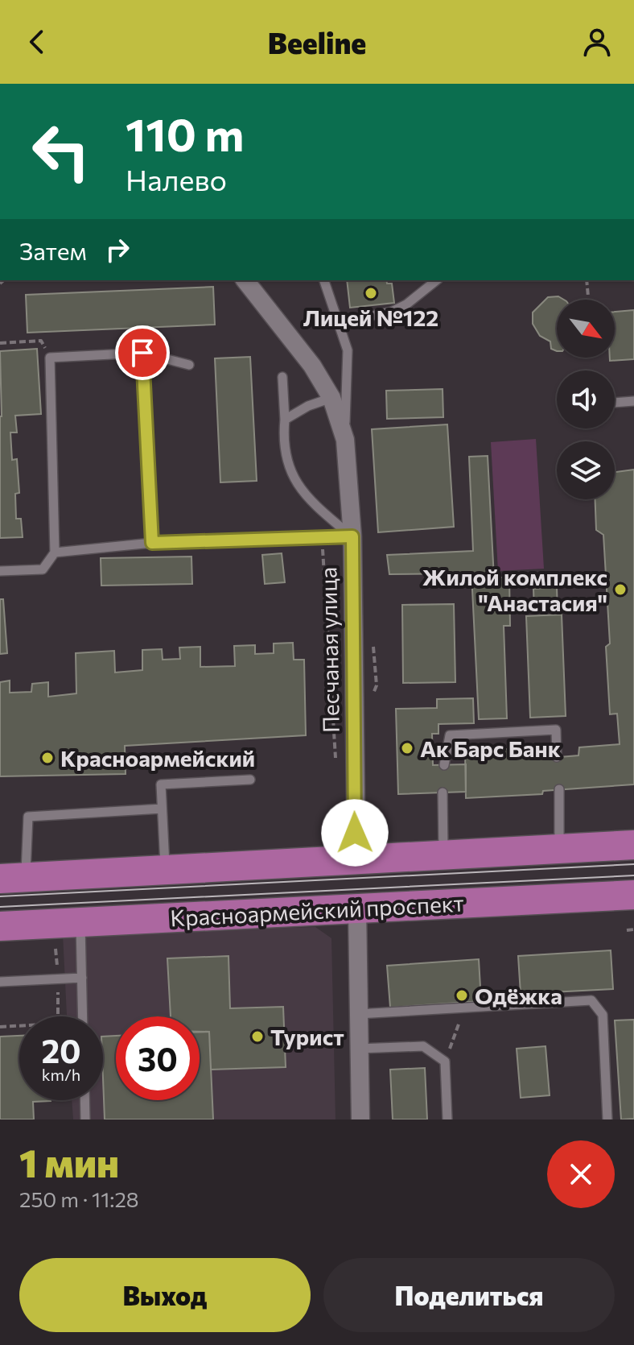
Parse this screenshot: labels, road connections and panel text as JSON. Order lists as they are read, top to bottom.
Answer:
{
  "streets": {
    "main road": ["Красноармейский проспект"],
    "street": ["Песчаная улица"]
  },
  "places": [
    "Лицей №122",
    "Жилой комплекс \"Анастасия\"",
    "Ак Барс Банк",
    "Красноармейский",
    "Одёжка",
    "Турист"
  ],
  "north": "bottom right",
  "page": {
    "header": "Beeline",
    "turn": ["110 m", "Налево"],
    "then": "Затем",
    "speed": "20 km/h",
    "limit": "30",
    "heading": ["1 мин", "250 m · 11:28"],
    "buttons": ["Выход", "Поделиться"]
  }
}
